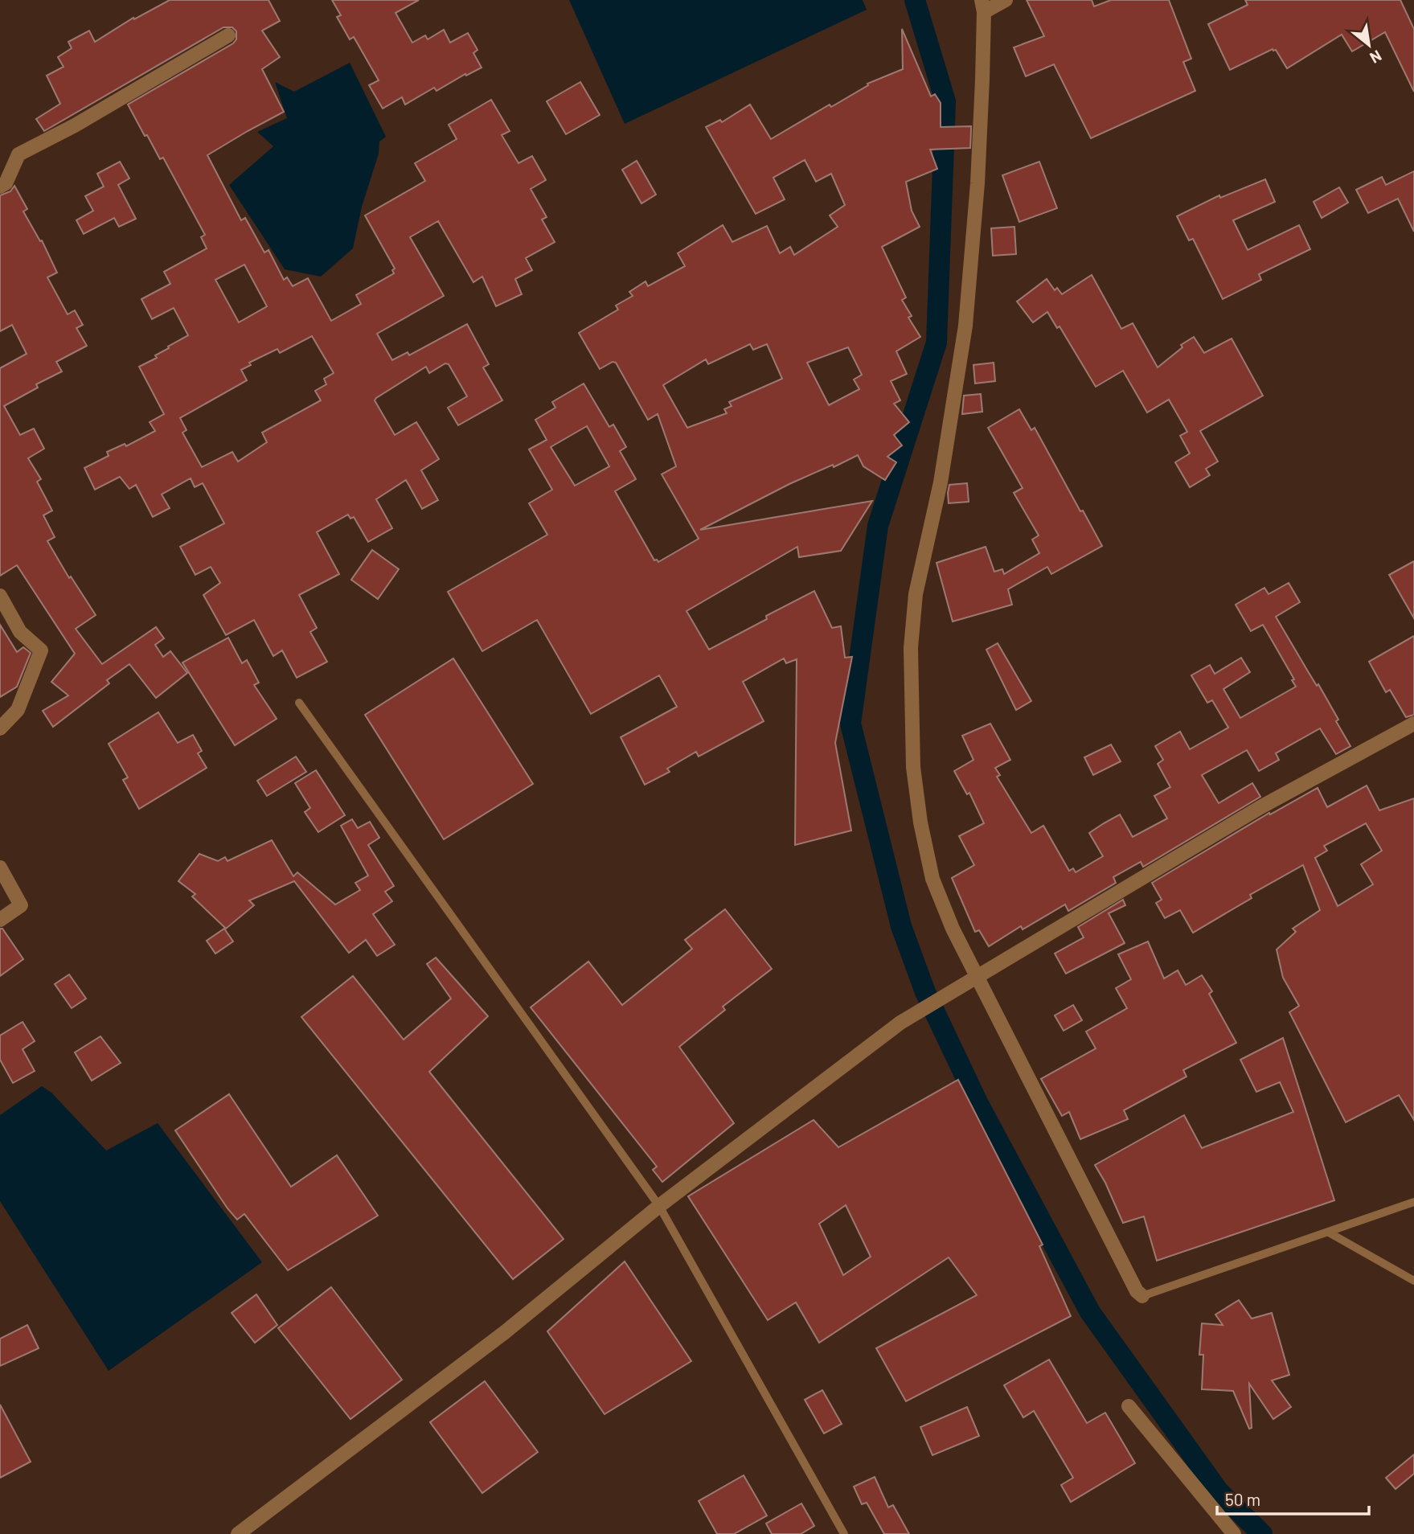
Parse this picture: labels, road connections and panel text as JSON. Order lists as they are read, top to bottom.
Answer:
{
  "scale_bar": "50 m",
  "north": "bottom right"
}
